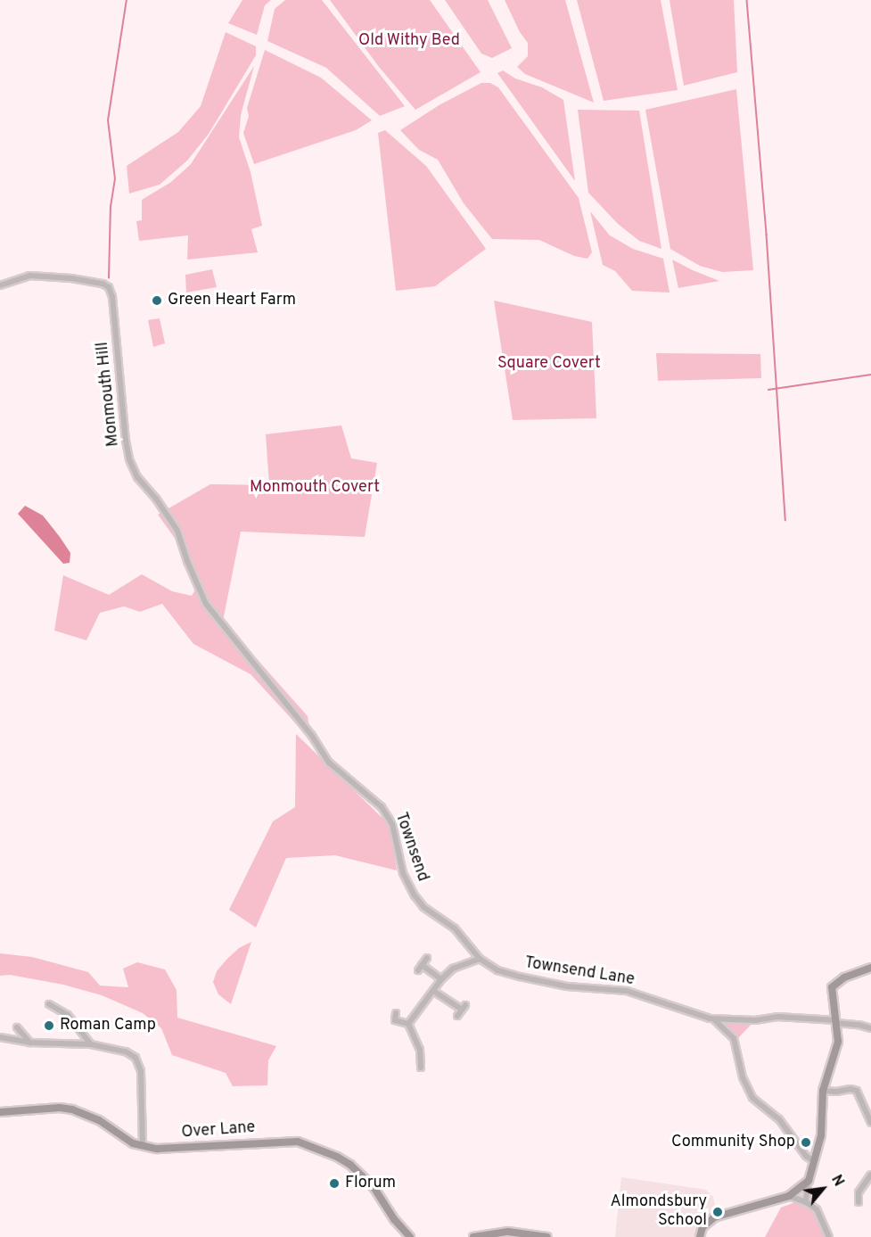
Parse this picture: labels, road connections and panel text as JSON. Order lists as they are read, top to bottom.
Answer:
{
  "streets": {
    "street": [
      "Monmouth Hill",
      "Townsend",
      "Townsend Lane",
      "Over Lane"
    ]
  },
  "crossings": [
    ["Monmouth Hill", "Townsend"],
    ["Townsend", "Townsend Lane"]
  ],
  "parks": ["Old Withy Bed", "Square Covert", "Monmouth Covert"],
  "places": [
    "Green Heart Farm",
    "Roman Camp",
    "Community Shop",
    "Florum",
    "Almondsbury School"
  ],
  "north": "top right"
}
